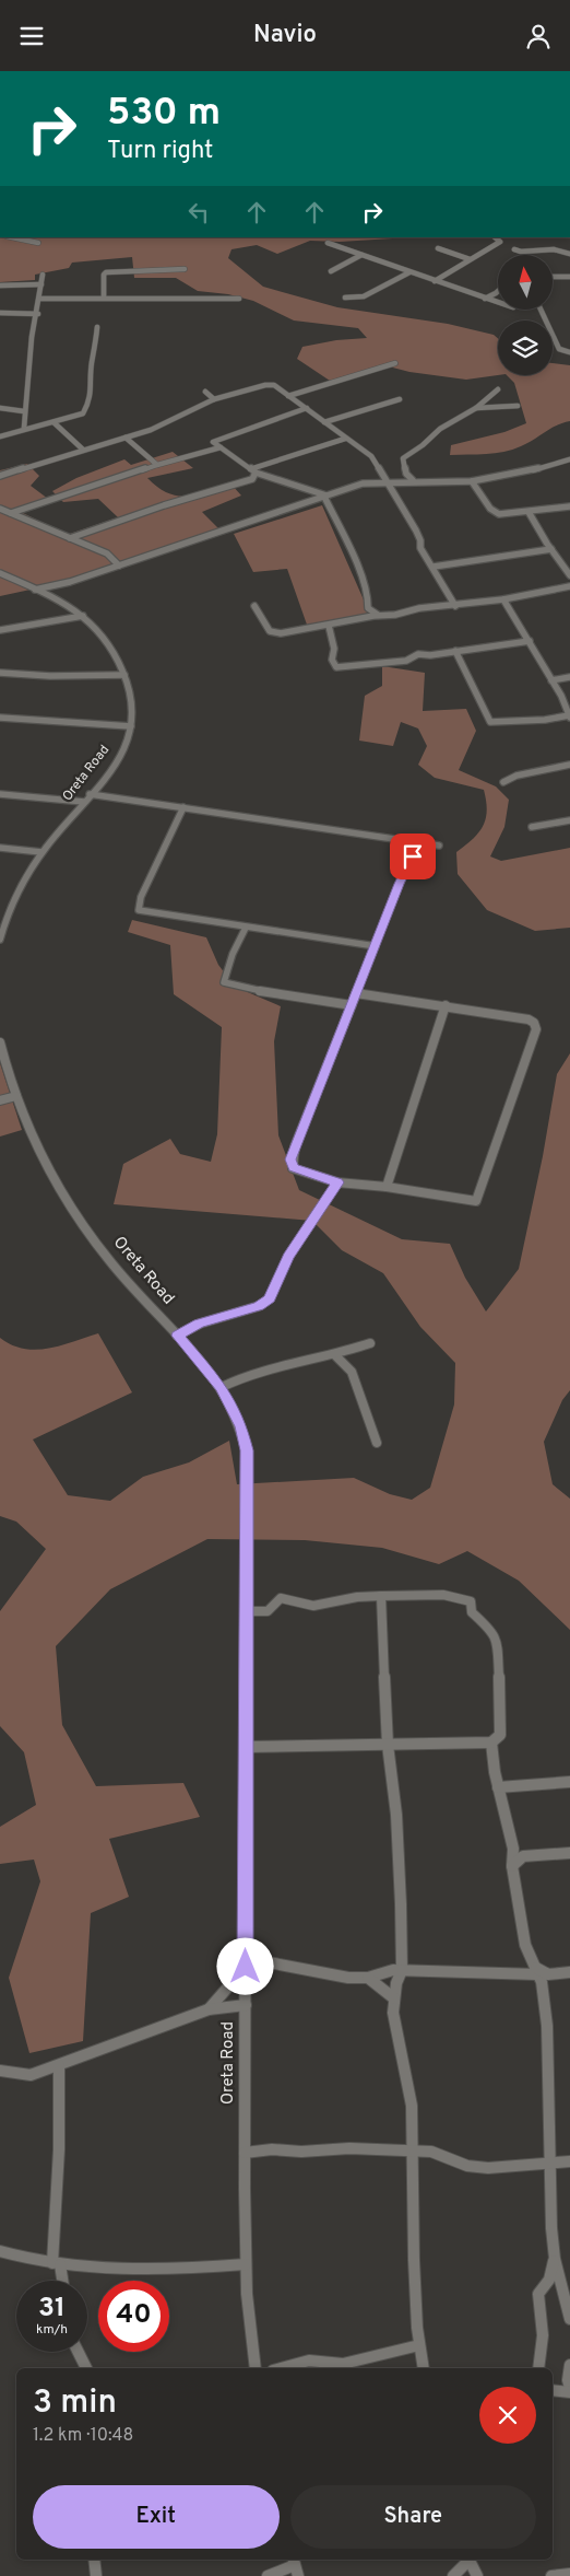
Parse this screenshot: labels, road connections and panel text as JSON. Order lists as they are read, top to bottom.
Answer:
{
  "streets": {
    "street": ["Oreta Road"]
  },
  "north": "top",
  "page": {
    "header": "Navio",
    "turn": ["530 m", "Turn right"],
    "speed": "31 km/h",
    "limit": "40",
    "heading": ["3 min", "1.2 km · 10:48"],
    "buttons": ["Exit", "Share"]
  }
}
